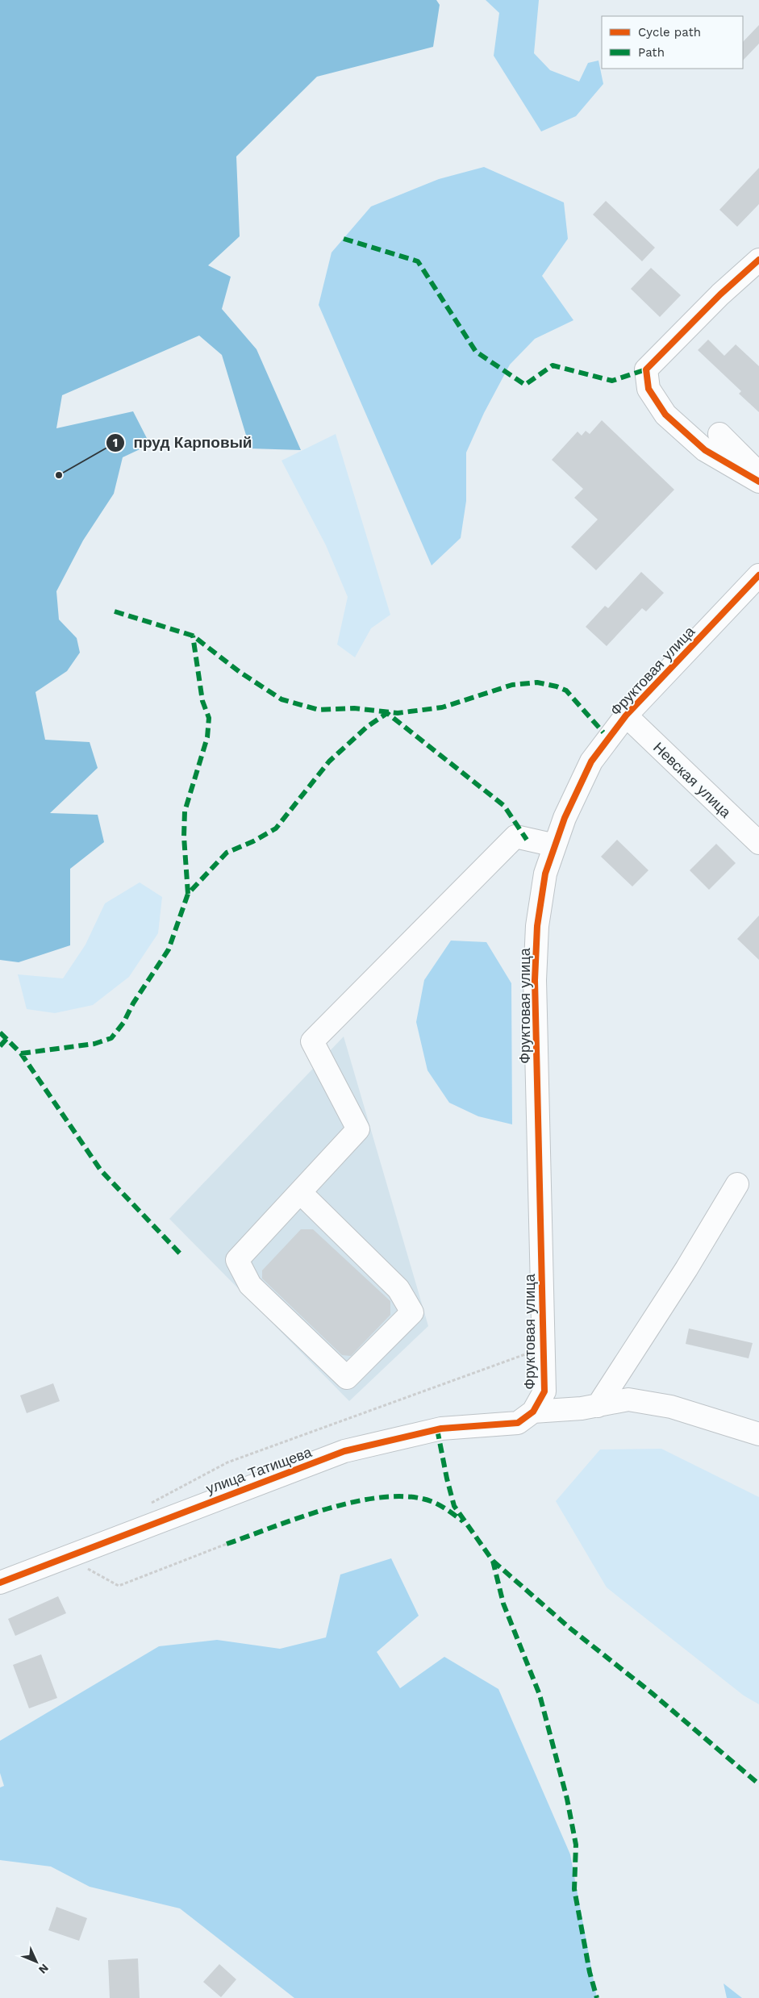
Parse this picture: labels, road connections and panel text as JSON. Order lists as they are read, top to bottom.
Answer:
{
  "streets": {
    "street": ["Фруктовая улица", "Невская улица", "улица Татищева"]
  },
  "crossings": [
    ["Фруктовая улица", "Невская улица"],
    ["Фруктовая улица", "улица Татищева"]
  ],
  "places": ["пруд Карповый"],
  "legend": ["Cycle path", "Path"],
  "north": "bottom right"
}
